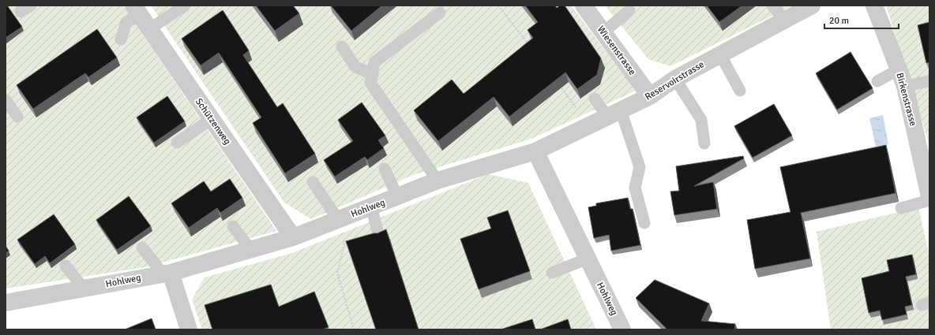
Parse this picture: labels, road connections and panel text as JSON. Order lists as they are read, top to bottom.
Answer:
{
  "streets": {
    "street": [
      "Wiesenstrasse",
      "Reservoirstrasse",
      "Birkenstrasse",
      "Schützenweg",
      "Hohlweg"
    ]
  },
  "crossings": [
    ["Wiesenstrasse", "Reservoirstrasse"],
    ["Reservoirstrasse", "Hohlweg"],
    ["Schützenweg", "Hohlweg"]
  ],
  "scale_bar": "20 m"
}
